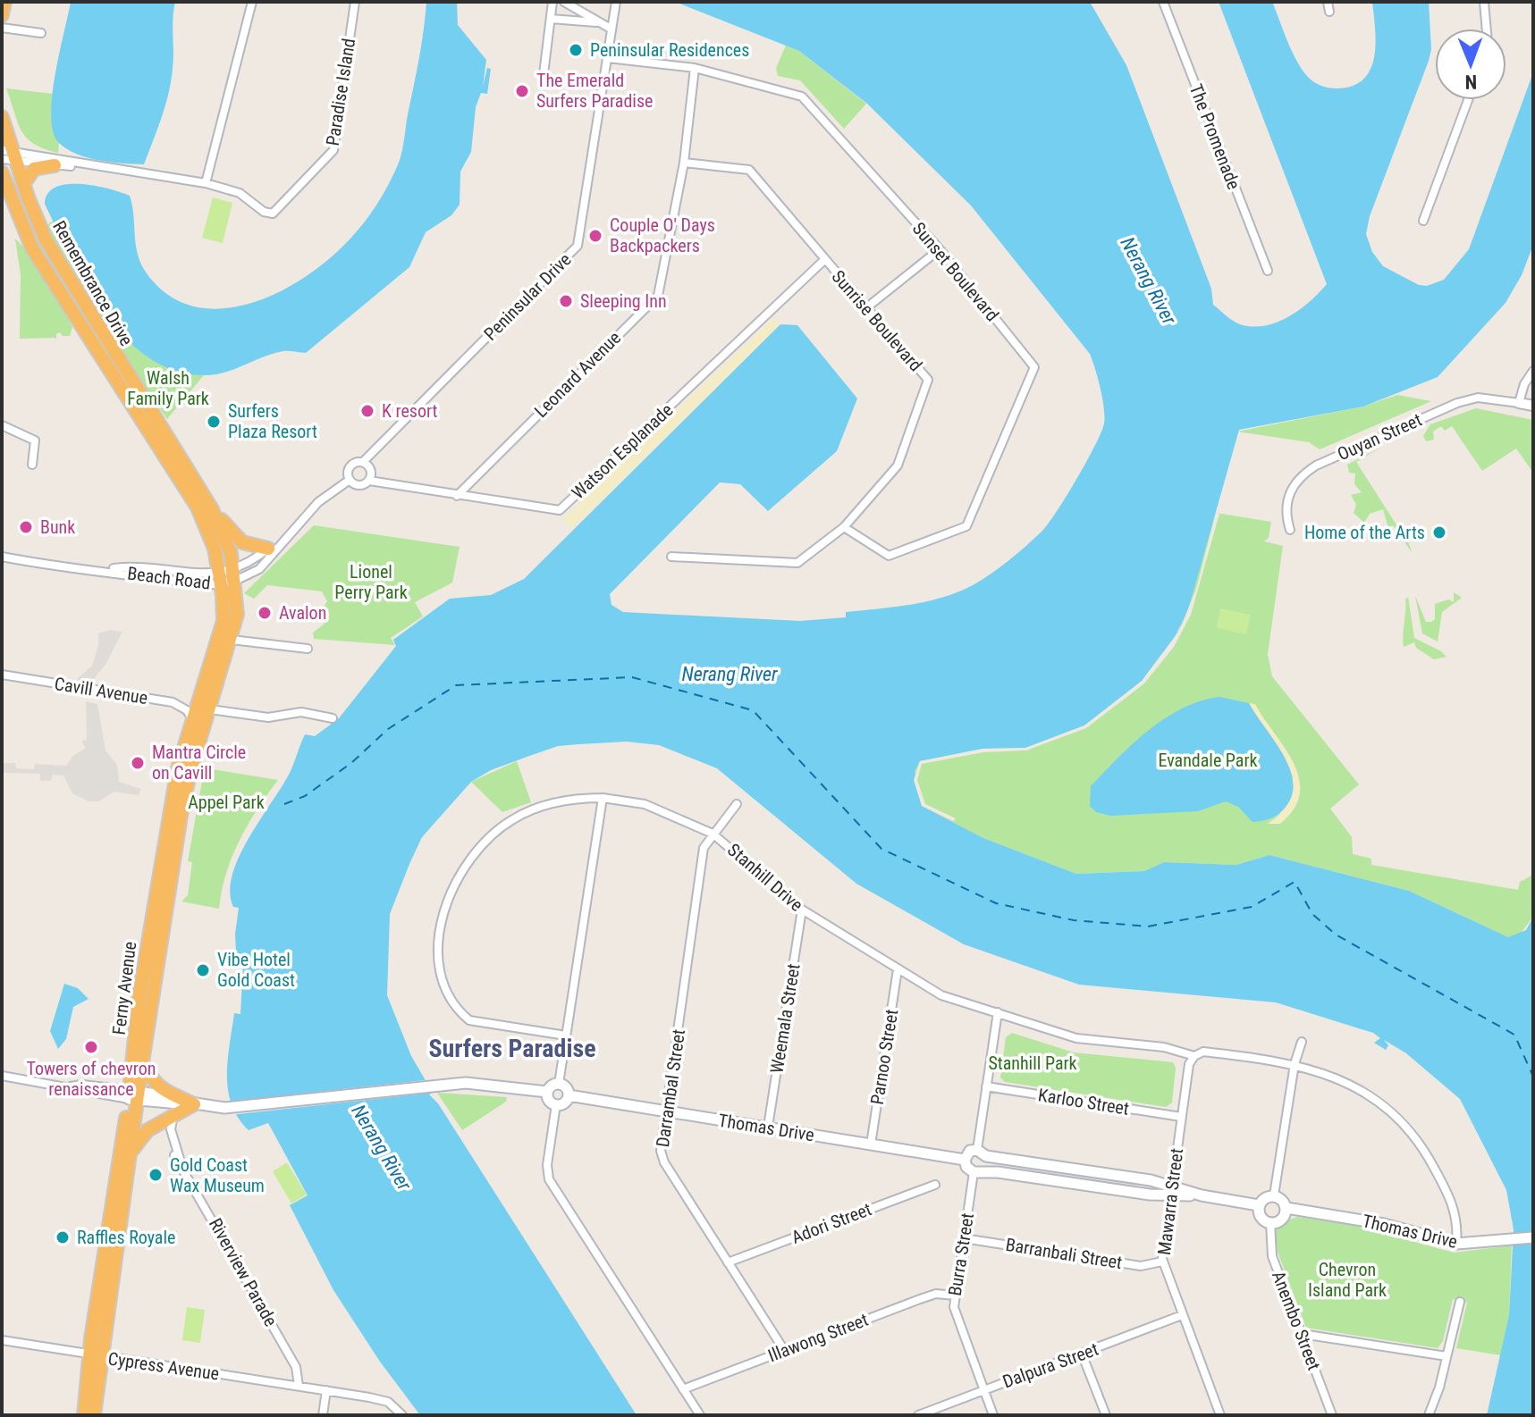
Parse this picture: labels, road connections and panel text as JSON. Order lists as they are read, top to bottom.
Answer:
{
  "streets": {
    "highway": ["Remembrance Drive", "Ferny Avenue"],
    "main road": ["Thomas Drive"],
    "street": [
      "Paradise Island",
      "The Promenade",
      "Sunset Boulevard",
      "Peninsular Drive",
      "Sunrise Boulevard",
      "Leonard Avenue",
      "Ouyan Street",
      "Watson Esplanade",
      "Beach Road",
      "Cavill Avenue",
      "Stanhill Drive",
      "Weemala Street",
      "Parnoo Street",
      "Darrambal Street",
      "Karloo Street",
      "Mawarra Street",
      "Adori Street",
      "Barranbali Street",
      "Burra Street",
      "Riverview Parade",
      "Anembo Street",
      "Illawong Street",
      "Dalpura Street",
      "Cypress Avenue"
    ]
  },
  "crossings": [
    ["Paradise Island", "Remembrance Drive"],
    ["Sunset Boulevard", "Peninsular Drive"],
    ["Sunset Boulevard", "Sunrise Boulevard"],
    ["Sunset Boulevard", "Leonard Avenue"],
    ["Remembrance Drive", "Beach Road"],
    ["Remembrance Drive", "Ferny Avenue"],
    ["Peninsular Drive", "Watson Esplanade"],
    ["Sunrise Boulevard", "Leonard Avenue"],
    ["Sunrise Boulevard", "Watson Esplanade"],
    ["Leonard Avenue", "Watson Esplanade"],
    ["Beach Road", "Ferny Avenue"],
    ["Cavill Avenue", "Ferny Avenue"],
    ["Stanhill Drive", "Weemala Street"],
    ["Stanhill Drive", "Parnoo Street"],
    ["Stanhill Drive", "Darrambal Street"],
    ["Stanhill Drive", "Thomas Drive"],
    ["Stanhill Drive", "Mawarra Street"],
    ["Ferny Avenue", "Cypress Avenue"],
    ["Weemala Street", "Thomas Drive"],
    ["Parnoo Street", "Thomas Drive"],
    ["Darrambal Street", "Thomas Drive"],
    ["Darrambal Street", "Adori Street"],
    ["Darrambal Street", "Illawong Street"],
    ["Karloo Street", "Mawarra Street"],
    ["Thomas Drive", "Burra Street"],
    ["Thomas Drive", "Anembo Street"],
    ["Mawarra Street", "Barranbali Street"],
    ["Mawarra Street", "Dalpura Street"],
    ["Barranbali Street", "Burra Street"],
    ["Burra Street", "Illawong Street"],
    ["Burra Street", "Dalpura Street"],
    ["Riverview Parade", "Cypress Avenue"]
  ],
  "districts": ["Surfers Paradise"],
  "water": ["Nerang River"],
  "parks": [
    "Walsh Family Park",
    "Lionel Perry Park",
    "Evandale Park",
    "Appel Park",
    "Stanhill Park",
    "Chevron Island Park"
  ],
  "places": [
    "Peninsular Residences",
    "The Emerald Surfers Paradise",
    "Couple O' Days Backpackers",
    "Sleeping Inn",
    "K resort",
    "Surfers Plaza Resort",
    "Bunk",
    "Home of the Arts",
    "Avalon",
    "Mantra Circle on Cavill",
    "Vibe Hotel Gold Coast",
    "Towers of chevron renaissance",
    "Gold Coast Wax Museum",
    "Raffles Royale"
  ],
  "north": "bottom"
}
